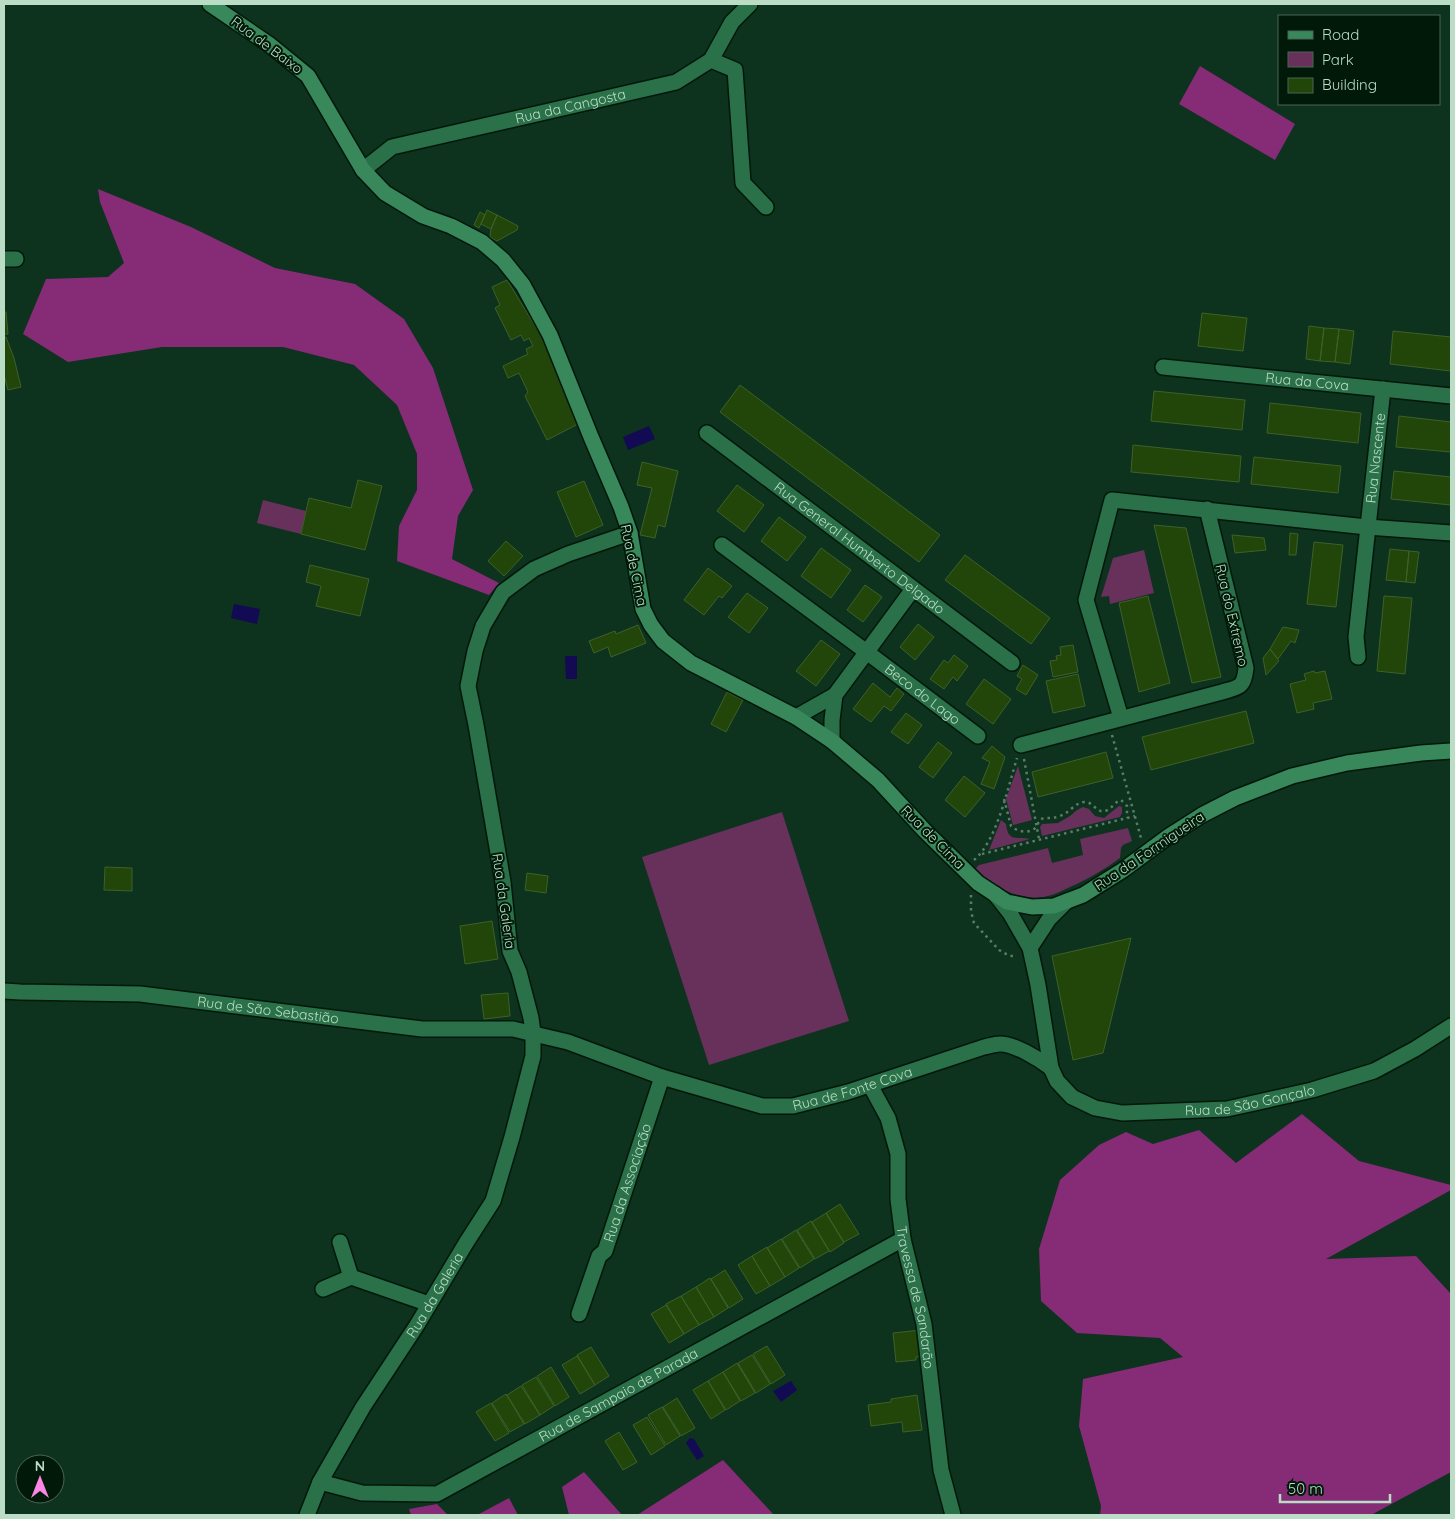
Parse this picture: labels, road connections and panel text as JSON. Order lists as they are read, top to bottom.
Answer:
{
  "streets": {
    "main road": ["Rua de Baixo", "Rua de Cima", "Rua da Formigueira"],
    "street": [
      "Rua da Cangosta",
      "Rua da Cova",
      "Rua Nascente",
      "Rua General Humberto Delgado",
      "Rua do Extremo",
      "Beco do Lago",
      "Rua da Galeria",
      "Rua de São Sebastião",
      "Rua de Fonte Cova",
      "Rua de São Gonçalo",
      "Rua da Associação",
      "Travessa de Sandarão",
      "Rua de Sampaio de Parada"
    ]
  },
  "crossings": [
    ["Rua de Baixo", "Rua da Cangosta"],
    ["Rua de Baixo", "Rua de Cima"],
    ["Rua da Cangosta", "Rua de Cima"],
    ["Rua da Cova", "Rua Nascente"],
    ["Rua de Cima", "Rua da Formigueira"],
    ["Rua de Cima", "Rua da Galeria"],
    ["Rua da Galeria", "Rua de São Sebastião"],
    ["Rua da Galeria", "Rua de Fonte Cova"],
    ["Rua da Galeria", "Rua de Sampaio de Parada"],
    ["Rua de São Sebastião", "Rua de Fonte Cova"],
    ["Rua de Fonte Cova", "Rua de São Gonçalo"],
    ["Rua de Fonte Cova", "Rua da Associação"],
    ["Rua de Fonte Cova", "Travessa de Sandarão"],
    ["Travessa de Sandarão", "Rua de Sampaio de Parada"]
  ],
  "legend": ["Road", "Park", "Building"],
  "scale_bar": "50 m",
  "north": "top"
}
